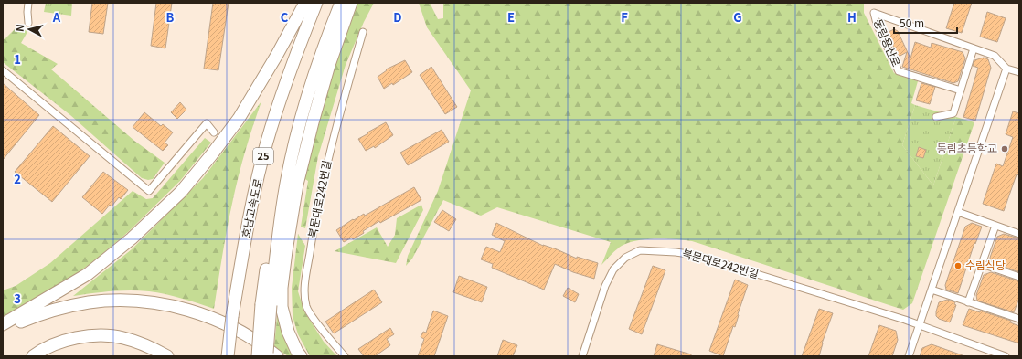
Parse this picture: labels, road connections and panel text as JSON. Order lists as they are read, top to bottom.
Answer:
{
  "streets": {
    "highway": ["25", "호남고속도로"],
    "street": ["동림용산로", "북문대로242번길"]
  },
  "places": ["동림초등학교", "수림식당"],
  "scale_bar": "50 m",
  "north": "left",
  "grid": {
    "columns": [
      "A",
      "B",
      "C",
      "D",
      "E",
      "F",
      "G",
      "H"
    ],
    "rows": ["1", "2", "3"]
  }
}
